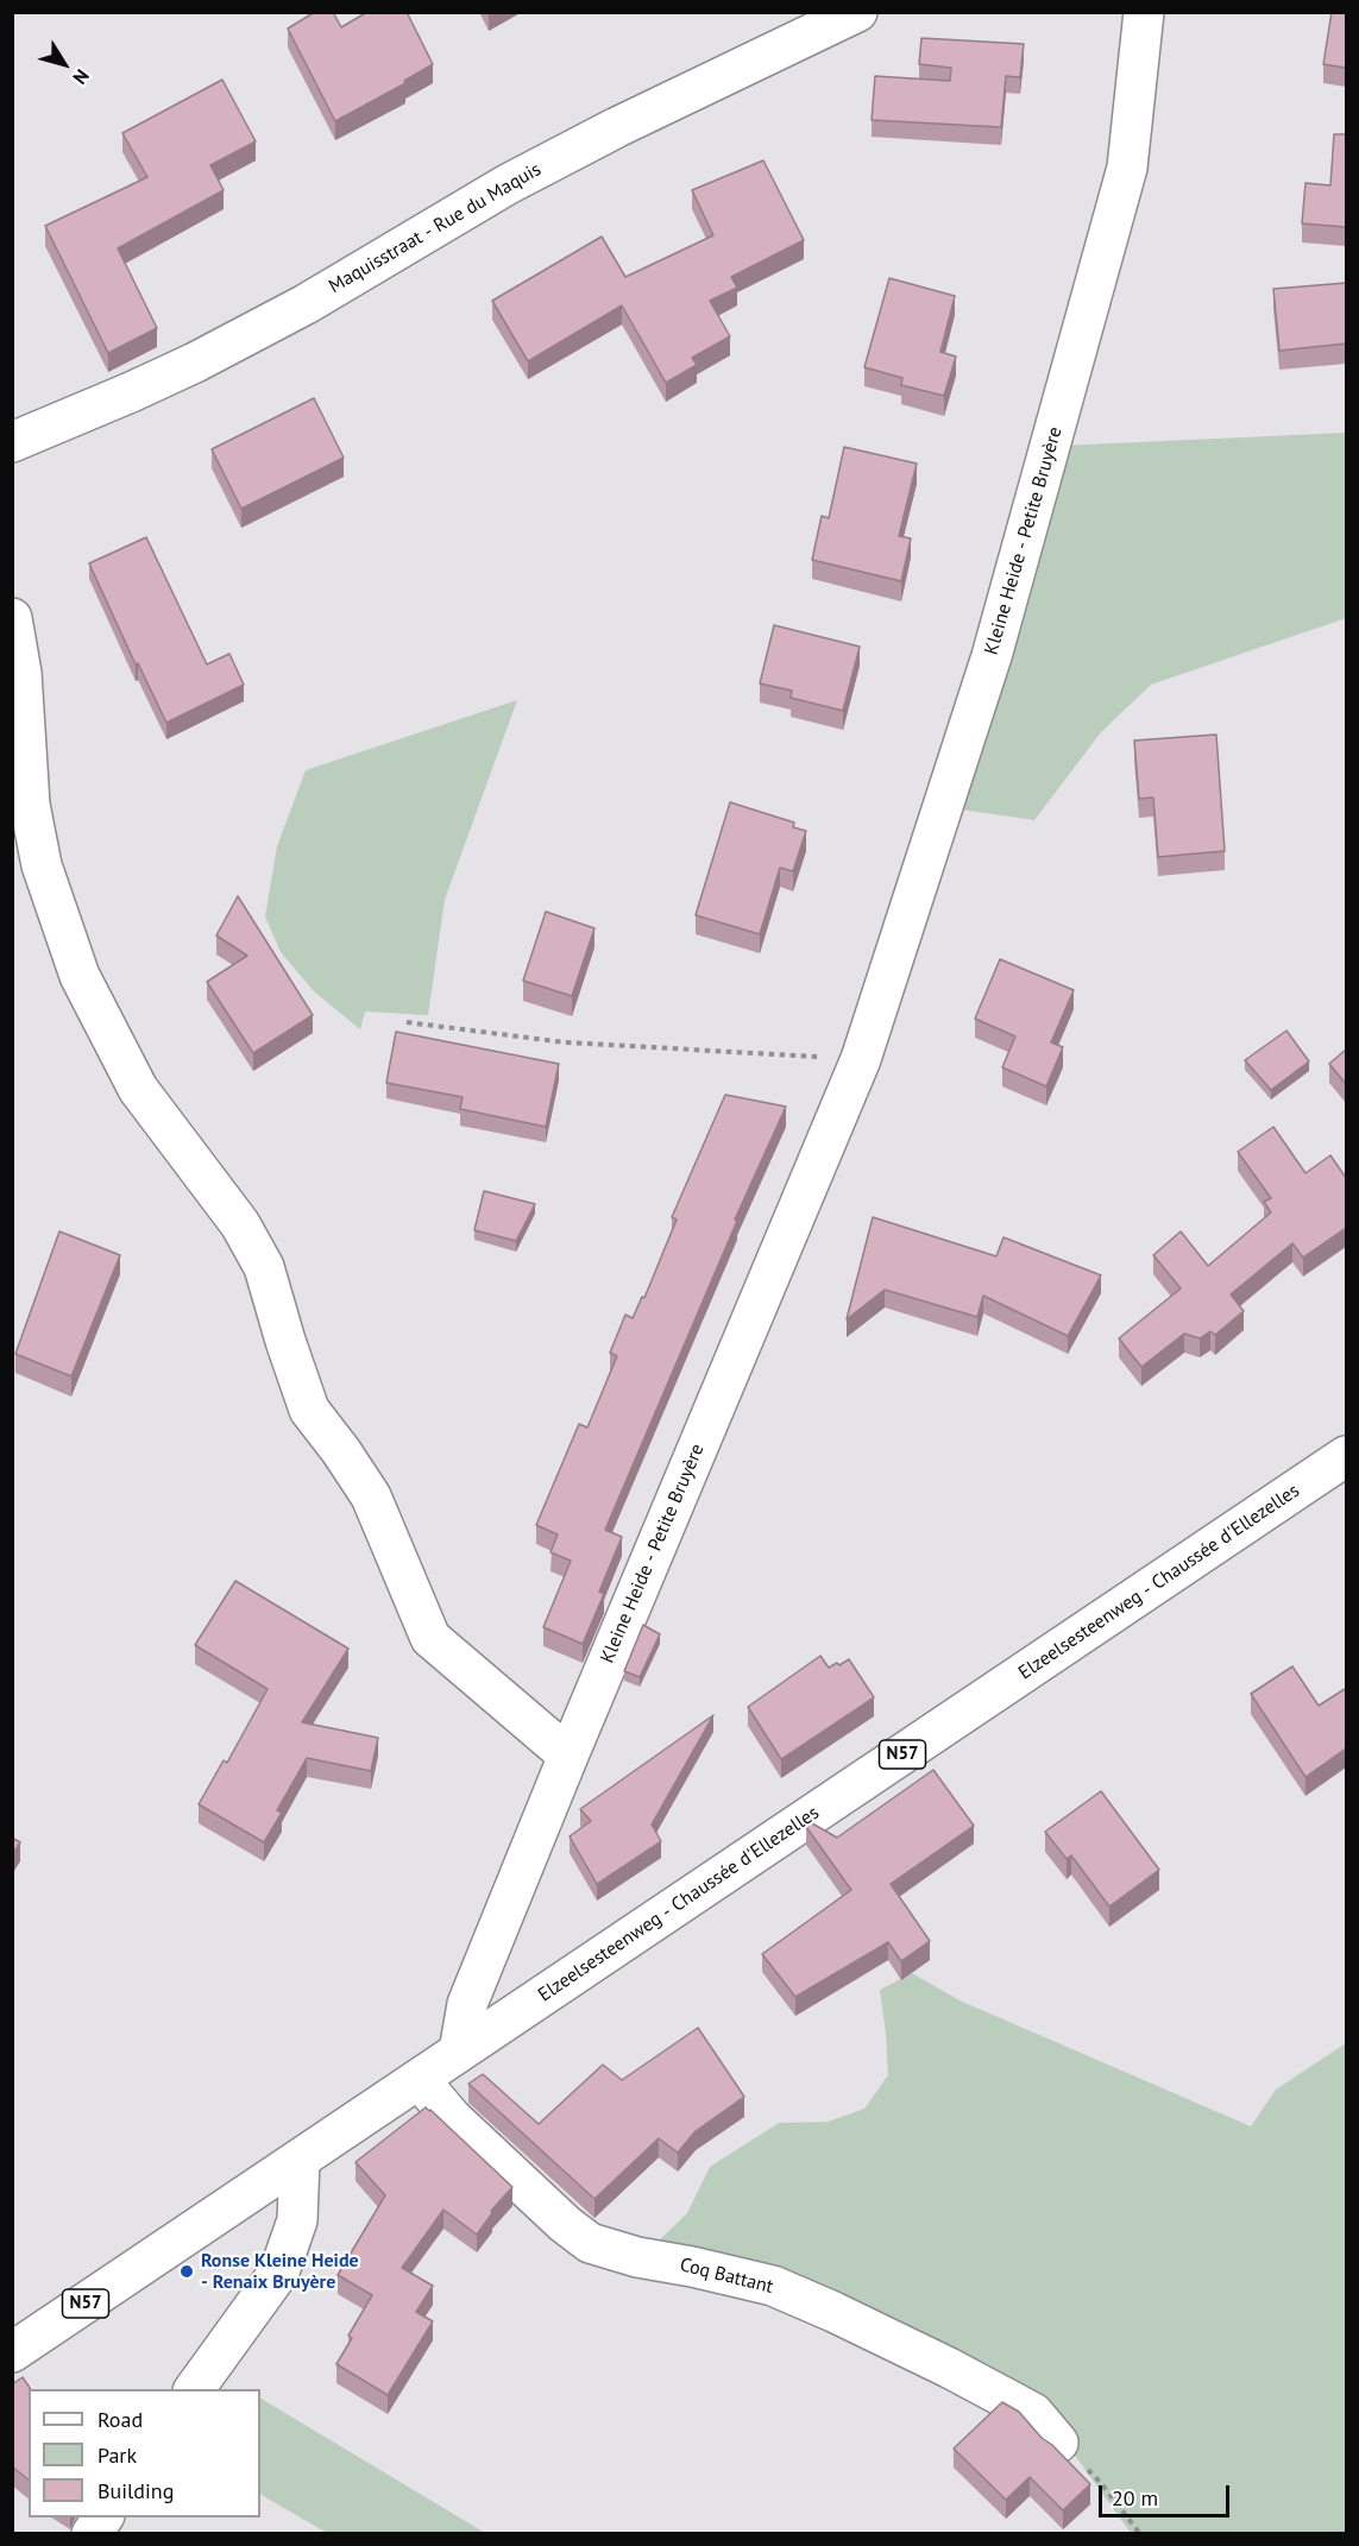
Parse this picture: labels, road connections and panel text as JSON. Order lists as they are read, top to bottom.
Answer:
{
  "streets": {
    "street": [
      "Maquisstraat - Rue du Maquis",
      "Kleine Heide - Petite Bruyère",
      "Elzeelsesteenweg - Chaussée d'Ellezelles",
      "N57",
      "Coq Battant"
    ]
  },
  "crossings": [
    ["Kleine Heide - Petite Bruyère", "Elzeelsesteenweg - Chaussée d'Ellezelles"],
    ["Elzeelsesteenweg - Chaussée d'Ellezelles", "Coq Battant"]
  ],
  "places": ["Ronse Kleine Heide - Renaix Bruyère"],
  "legend": ["Road", "Park", "Building"],
  "scale_bar": "20 m",
  "north": "bottom right"
}
